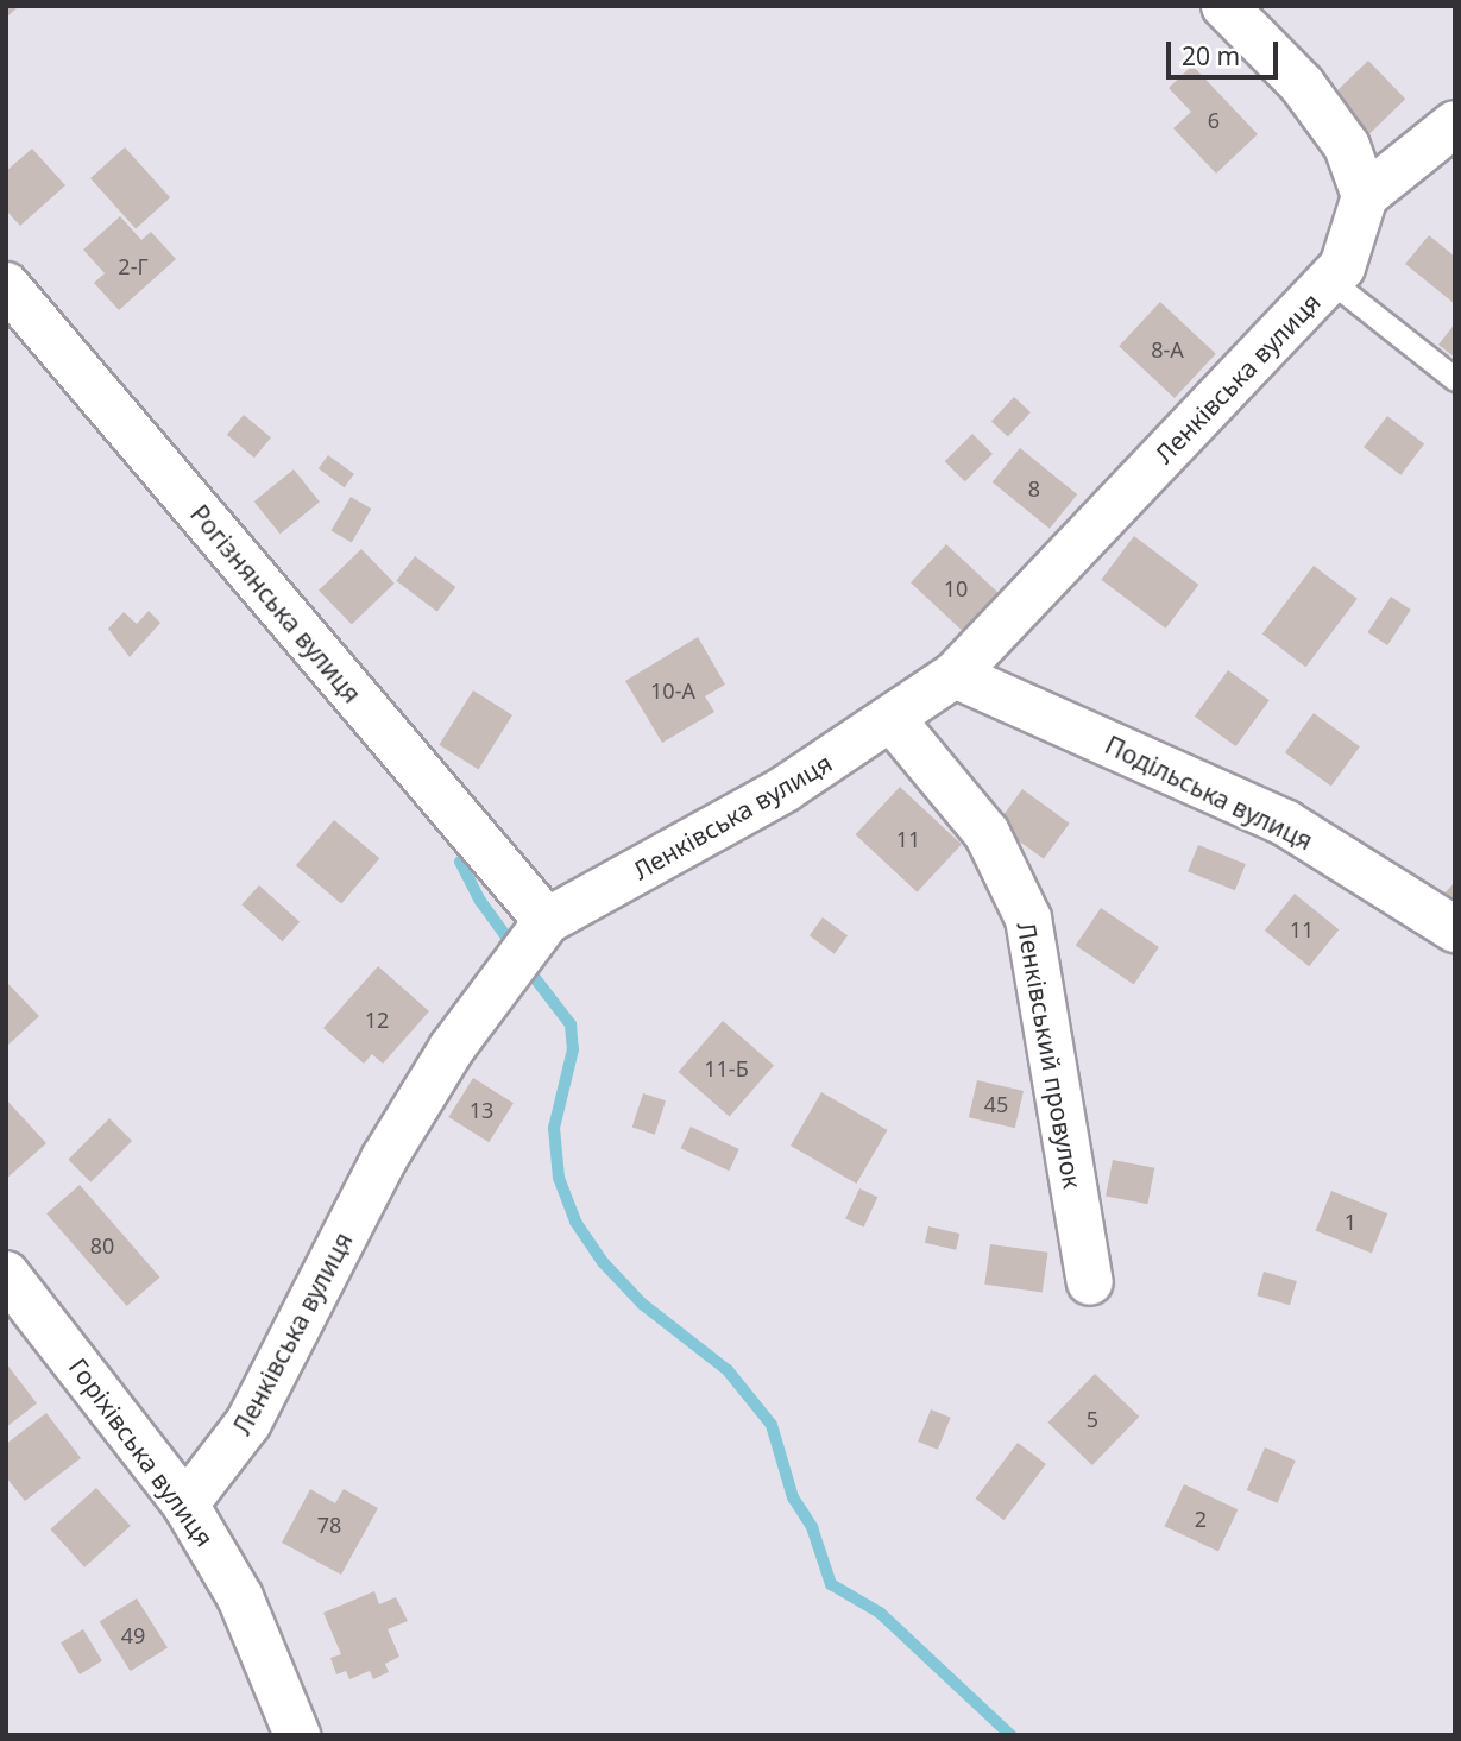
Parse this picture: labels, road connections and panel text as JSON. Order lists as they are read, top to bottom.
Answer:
{
  "streets": {
    "street": [
      "Ленківська вулиця",
      "Рогізнянська вулиця",
      "Подільська вулиця",
      "Ленківський провулок",
      "Горіхівська вулиця"
    ]
  },
  "crossings": [
    ["Ленківська вулиця", "Рогізнянська вулиця"],
    ["Ленківська вулиця", "Подільська вулиця"],
    ["Ленківська вулиця", "Ленківський провулок"],
    ["Ленківська вулиця", "Горіхівська вулиця"]
  ],
  "house_numbers": [
    "6",
    "2-Г",
    "8-А",
    "8",
    "10",
    "10-А",
    "11",
    "11",
    "12",
    "11-Б",
    "45",
    "13",
    "1",
    "80",
    "5",
    "2",
    "78",
    "49"
  ],
  "scale_bar": "20 m"
}
